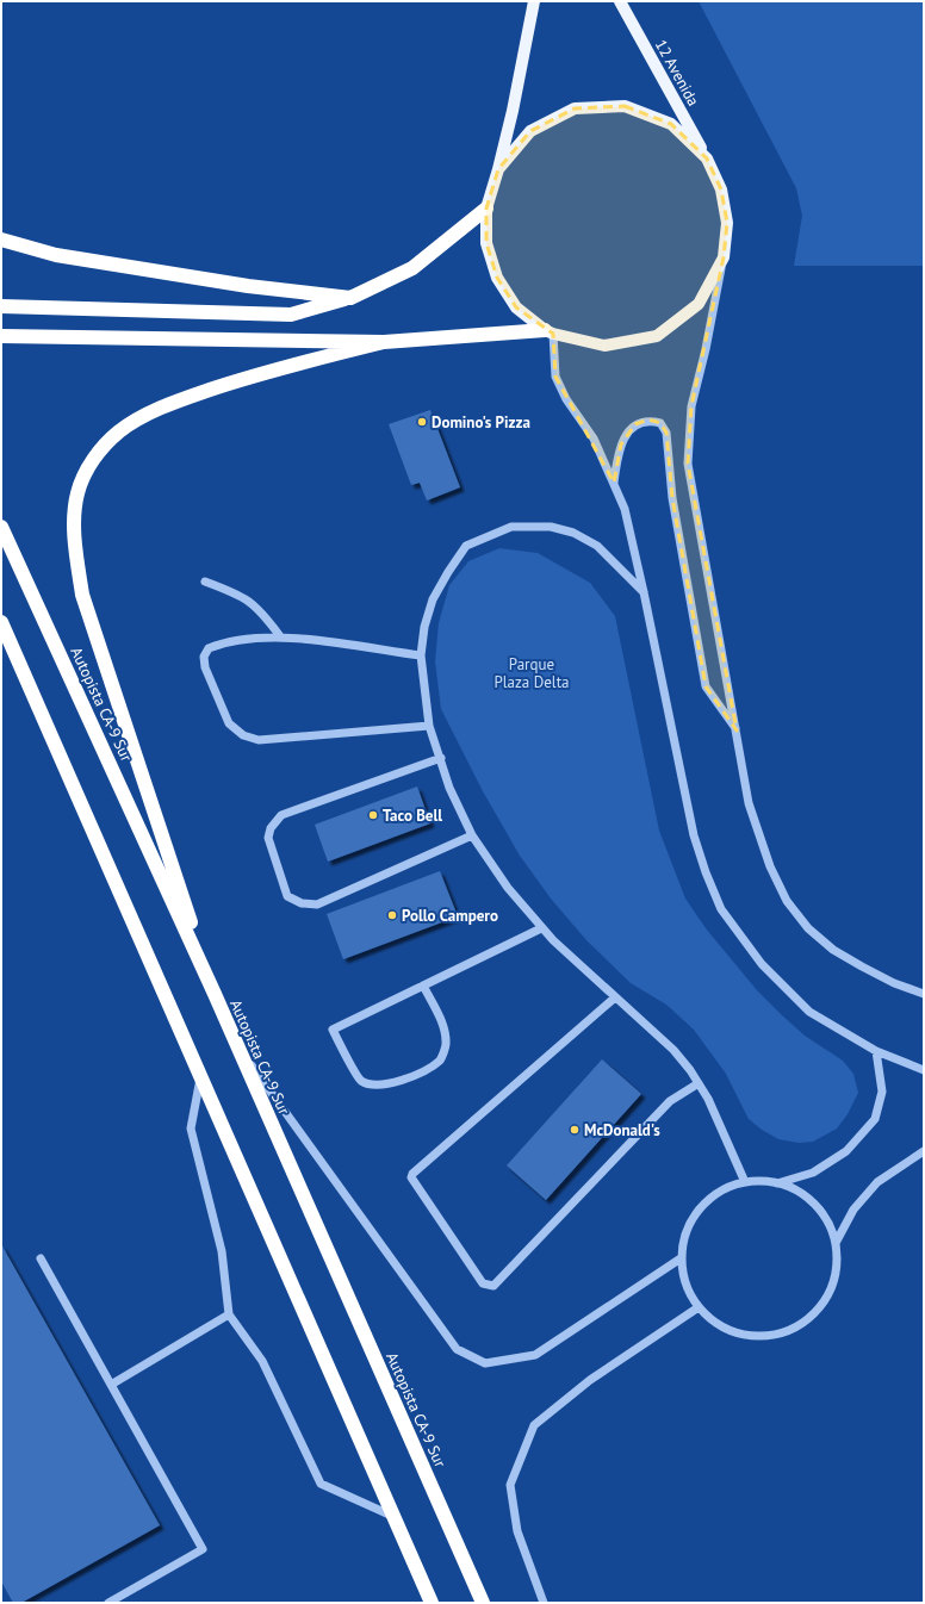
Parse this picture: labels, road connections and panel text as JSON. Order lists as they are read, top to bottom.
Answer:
{
  "streets": {
    "highway": ["Autopista CA-9 Sur"],
    "main road": ["12 Avenida"]
  },
  "parks": ["Parque Plaza Delta"],
  "places": [
    "Domino's Pizza",
    "Taco Bell",
    "Pollo Campero",
    "McDonald's"
  ]
}
